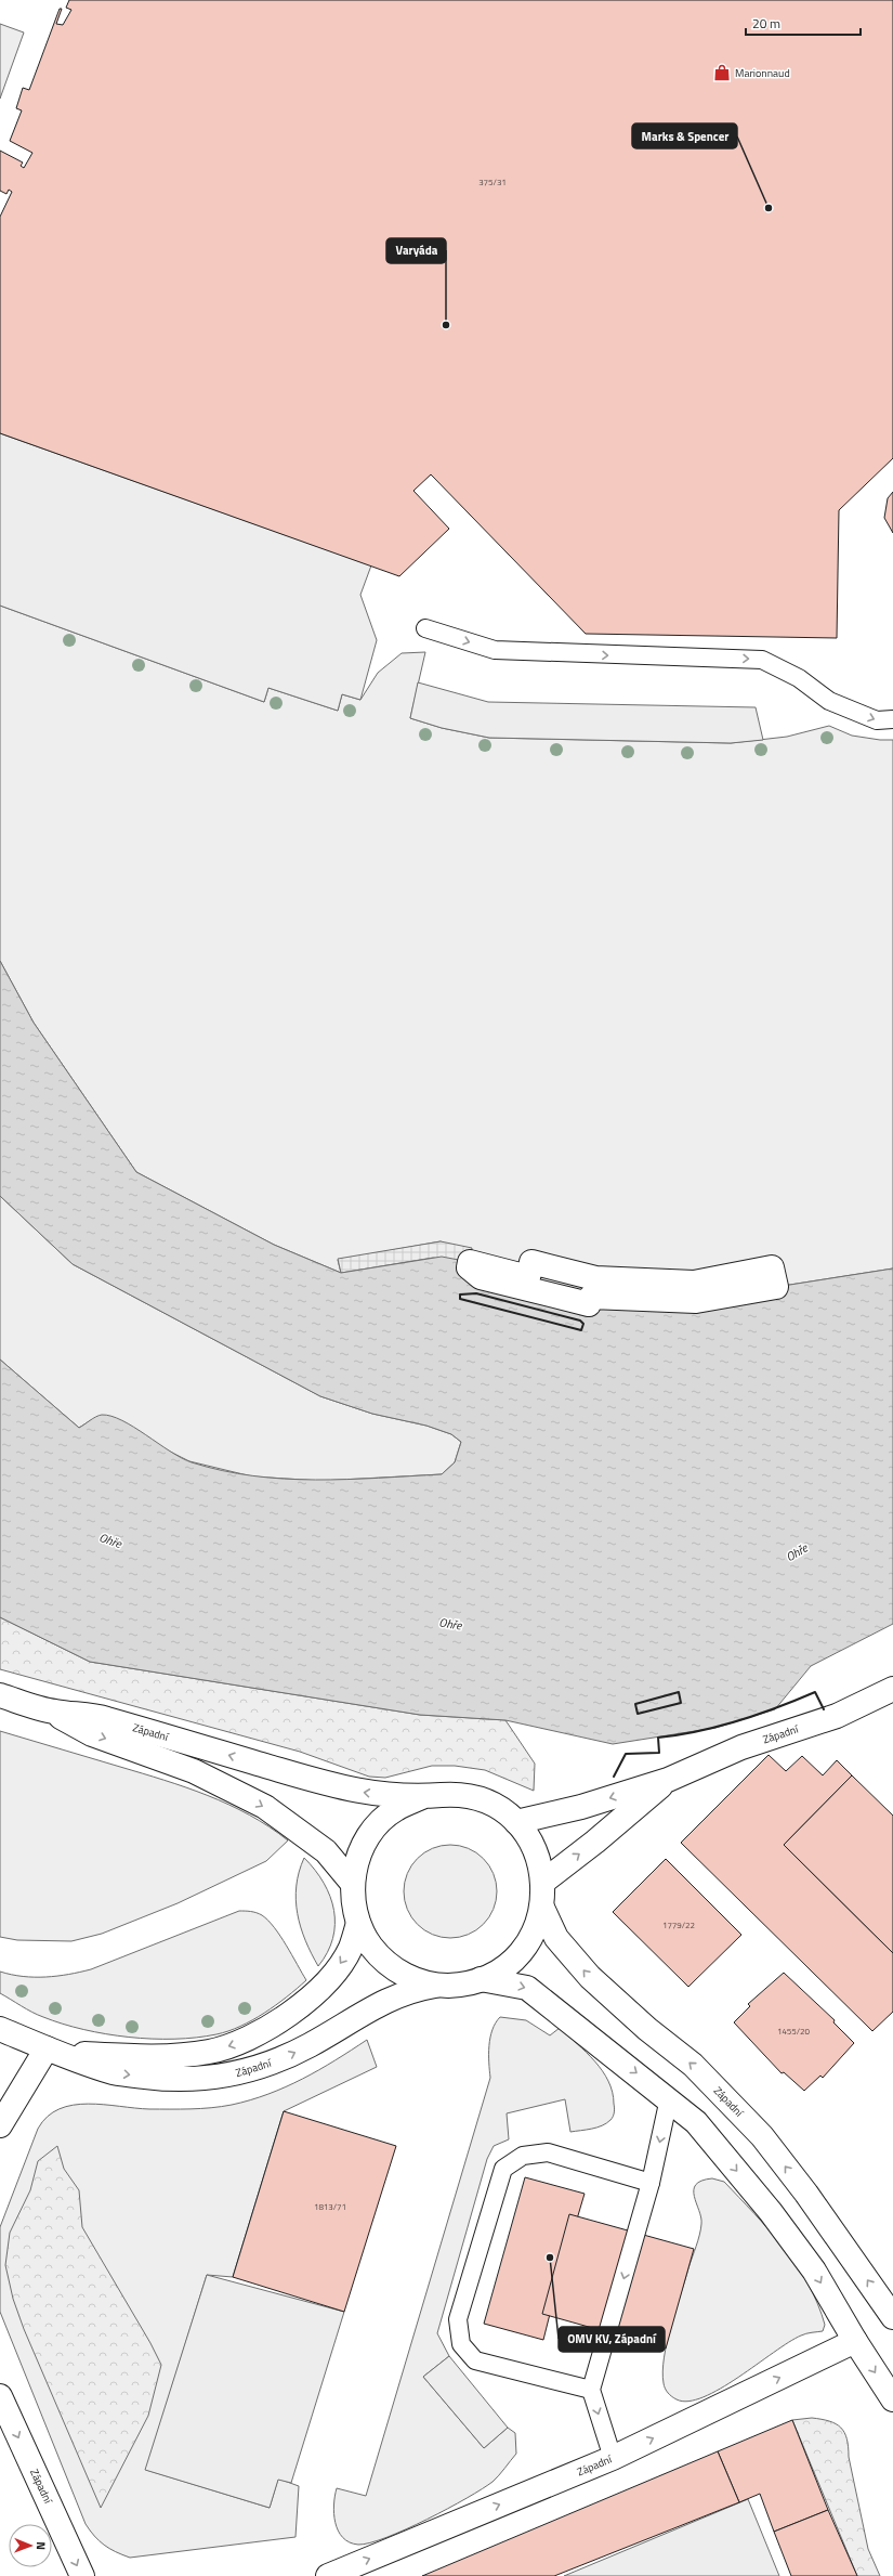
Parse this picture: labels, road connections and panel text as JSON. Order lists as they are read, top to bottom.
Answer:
{
  "streets": {
    "street": ["Západní"]
  },
  "water": ["Ohře"],
  "places": {
    "shop": ["Marionnaud"],
    "other": ["Marks & Spencer", "Varyáda", "OMV KV, Západní"]
  },
  "house_numbers": [
    "375/31",
    "1779/22",
    "1455/20",
    "1813/71"
  ],
  "scale_bar": "20 m",
  "north": "right"
}
